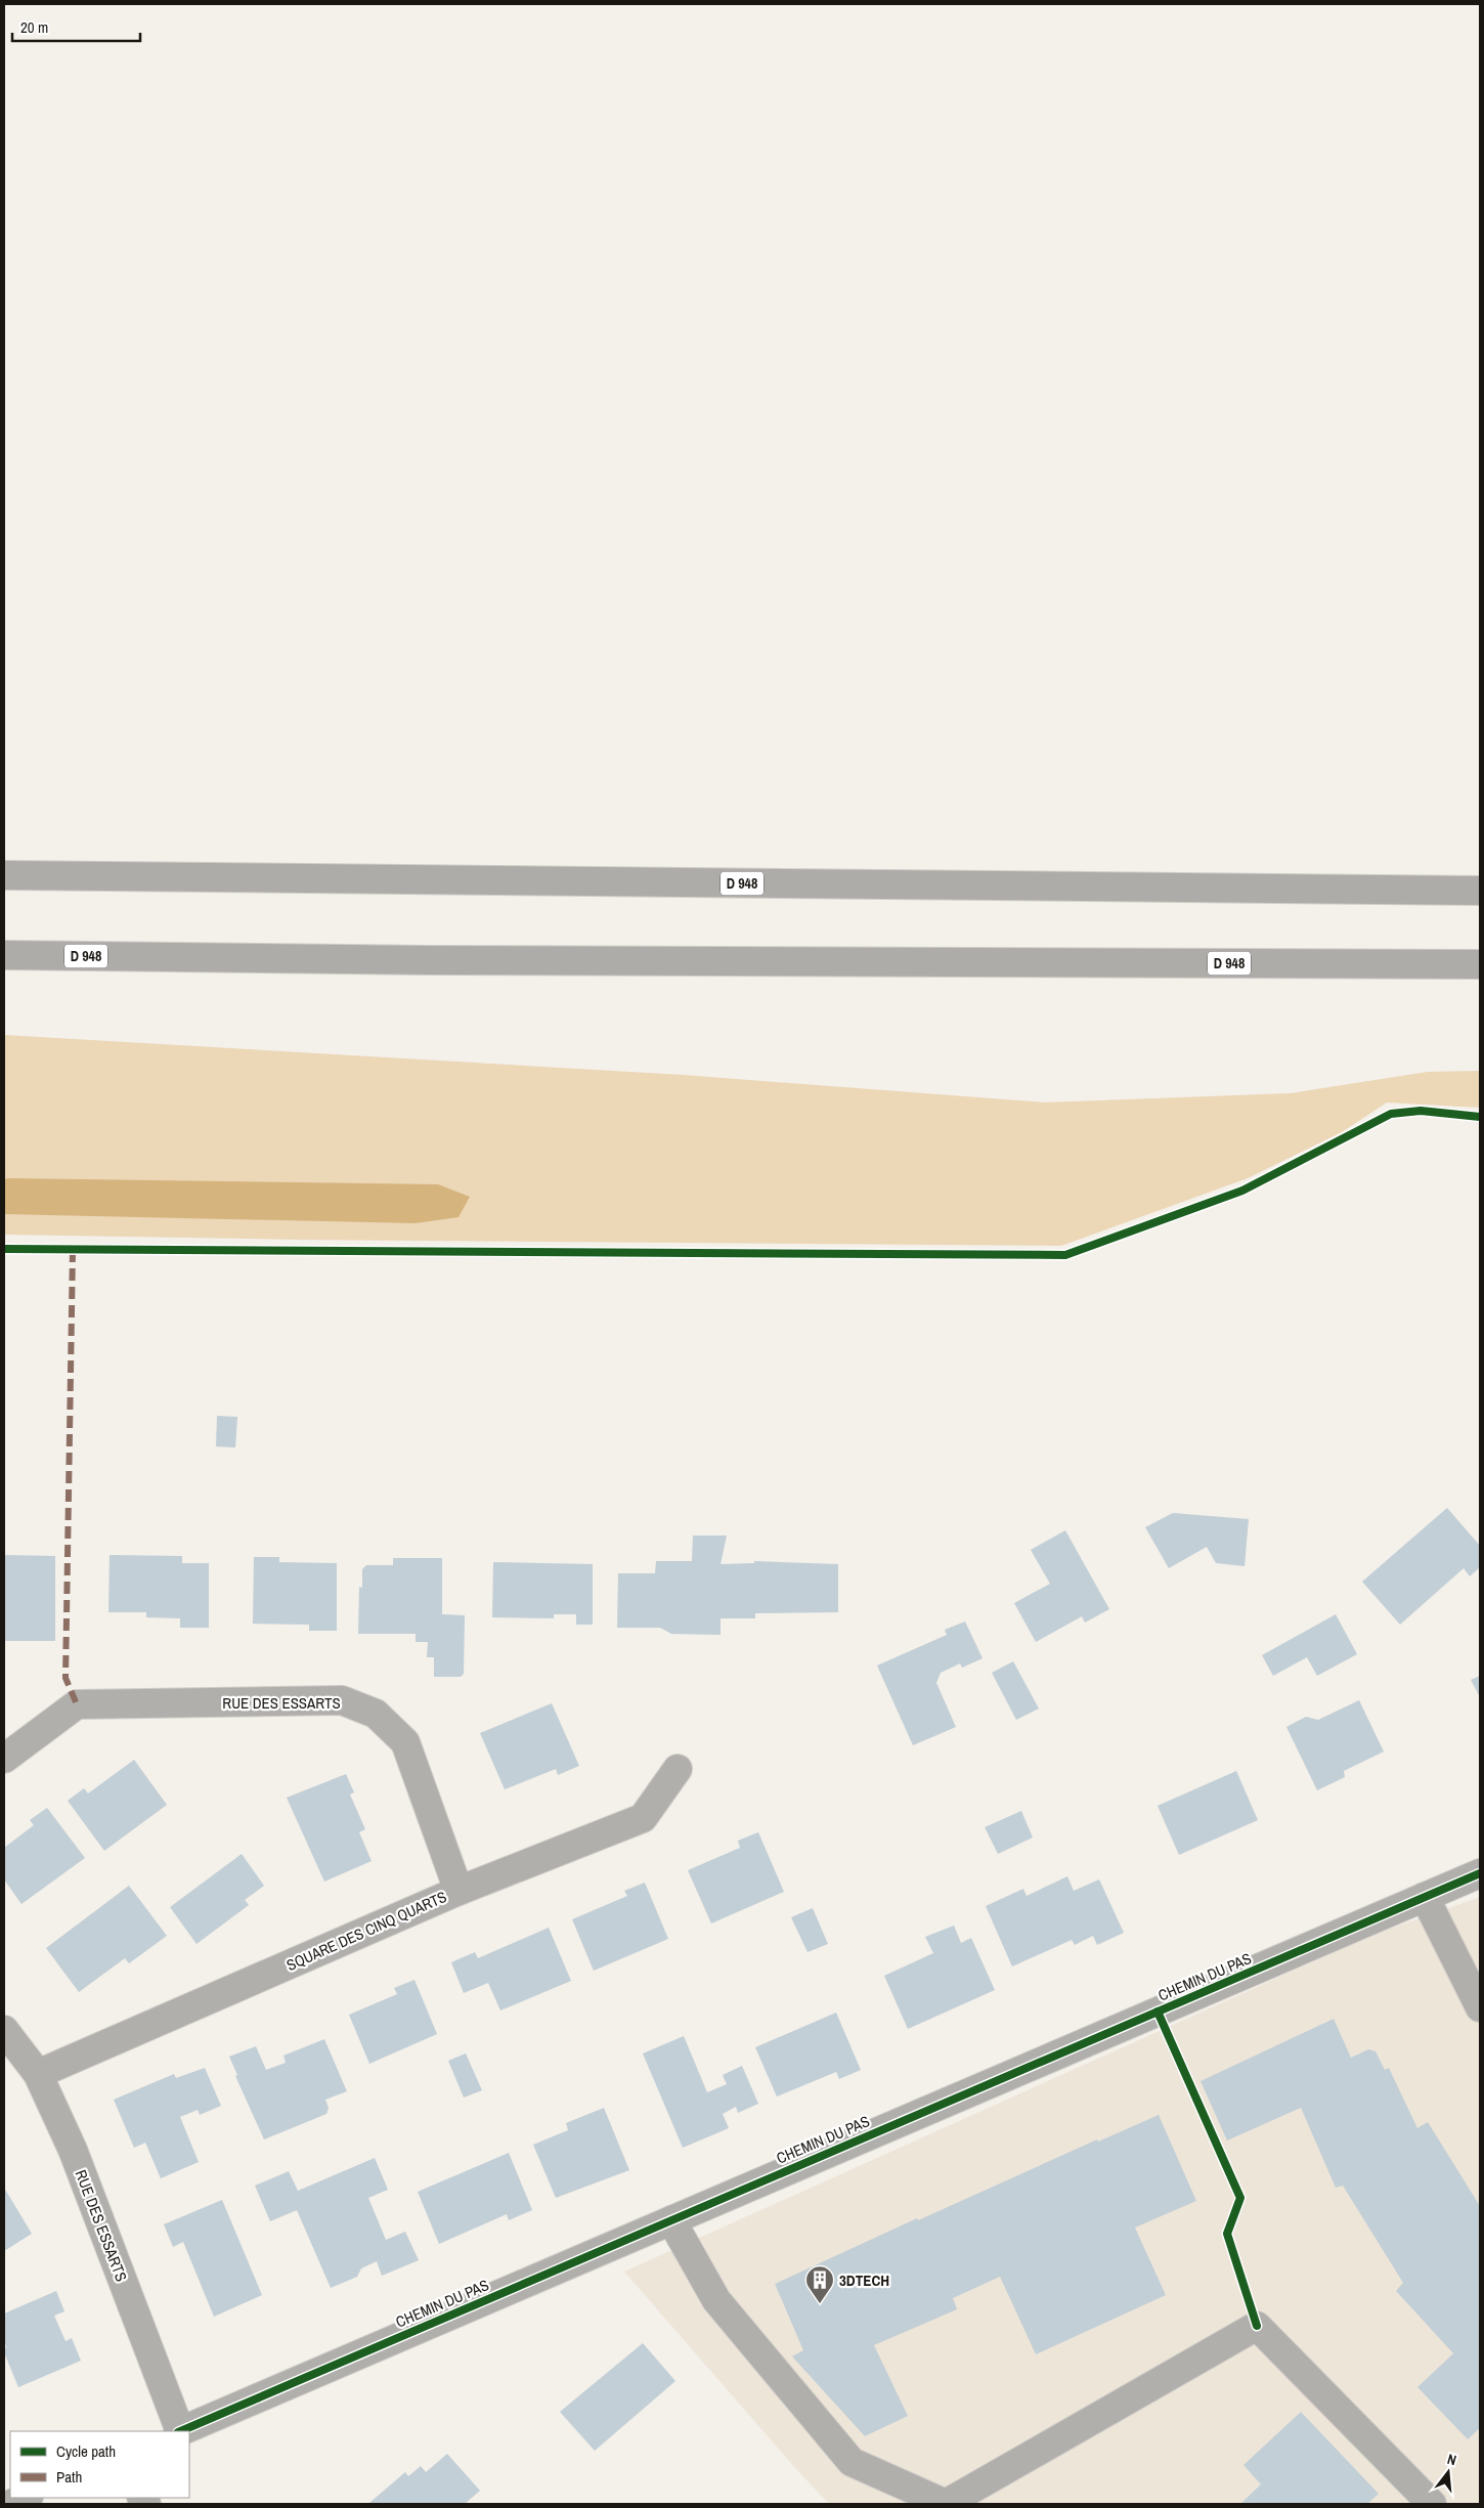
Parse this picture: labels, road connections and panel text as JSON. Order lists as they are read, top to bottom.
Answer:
{
  "streets": {
    "highway": ["D 948"],
    "street": ["RUE DES ESSARTS", "SQUARE DES CINQ QUARTS", "CHEMIN DU PAS"]
  },
  "crossings": [
    ["RUE DES ESSARTS", "SQUARE DES CINQ QUARTS"]
  ],
  "places": {
    "building": ["3DTECH"]
  },
  "legend": ["Cycle path", "Path"],
  "scale_bar": "20 m",
  "north": "top"
}
